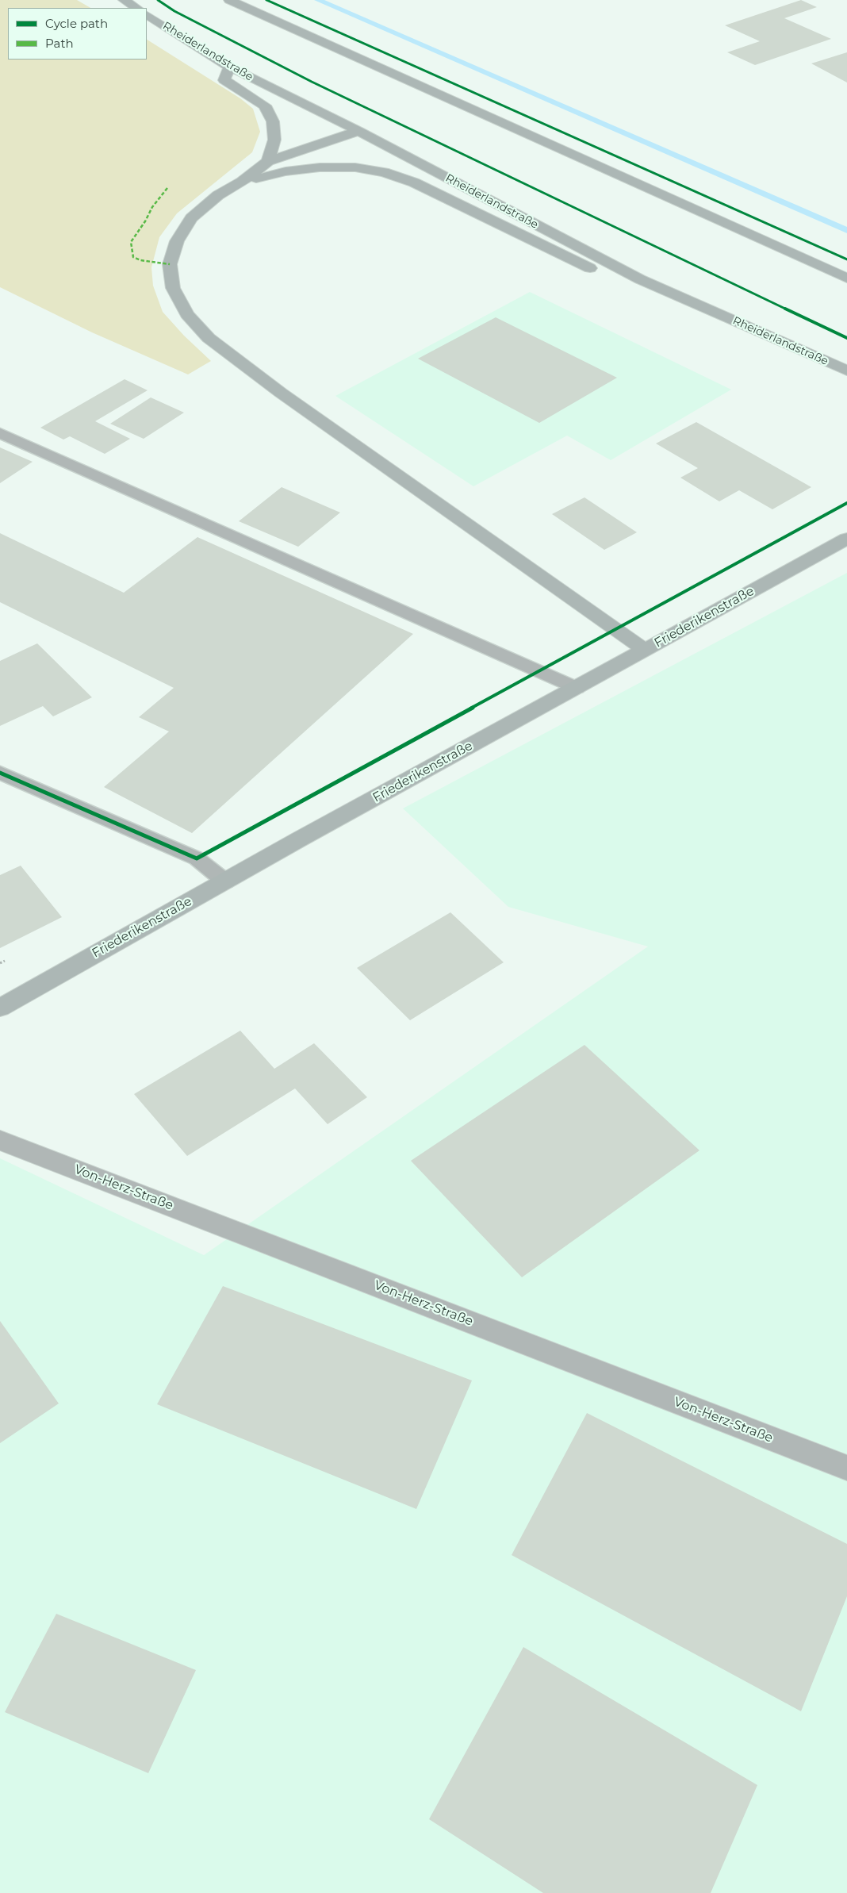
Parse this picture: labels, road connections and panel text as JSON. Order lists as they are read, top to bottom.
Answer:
{
  "streets": {
    "main road": ["Rheiderlandstraße", "Friederikenstraße"],
    "street": ["Von-Herz-Straße"]
  },
  "legend": ["Cycle path", "Path"]
}
